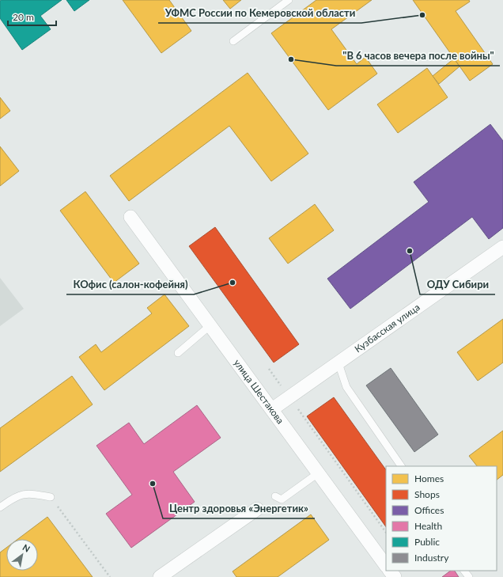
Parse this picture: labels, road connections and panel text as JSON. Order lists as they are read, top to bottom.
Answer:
{
  "streets": {
    "street": ["Кузбасская улица", "улица Шестакова"]
  },
  "crossings": [
    ["Кузбасская улица", "улица Шестакова"]
  ],
  "places": [
    "УФМС России по Кемеровской области",
    "\"В 6 часов вечера после войны\"",
    "ОДУ Сибири",
    "КОфис (салон-кофейня)",
    "Центр здоровья «Энергетик»"
  ],
  "legend": [
    "Homes",
    "Shops",
    "Offices",
    "Health",
    "Public",
    "Industry"
  ],
  "scale_bar": "20 m",
  "north": "top right"
}
